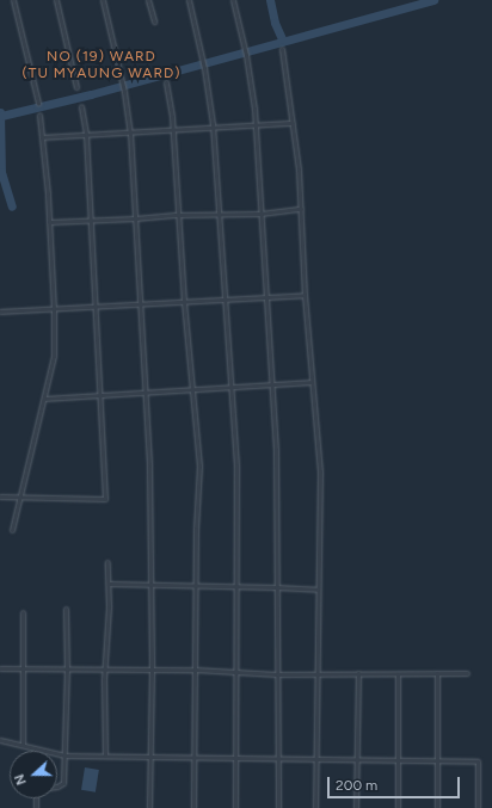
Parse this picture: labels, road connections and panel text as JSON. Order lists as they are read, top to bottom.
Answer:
{
  "districts": ["NO (19) WARD (TU MYAUNG WARD)"],
  "scale_bar": "200 m",
  "north": "left"
}
